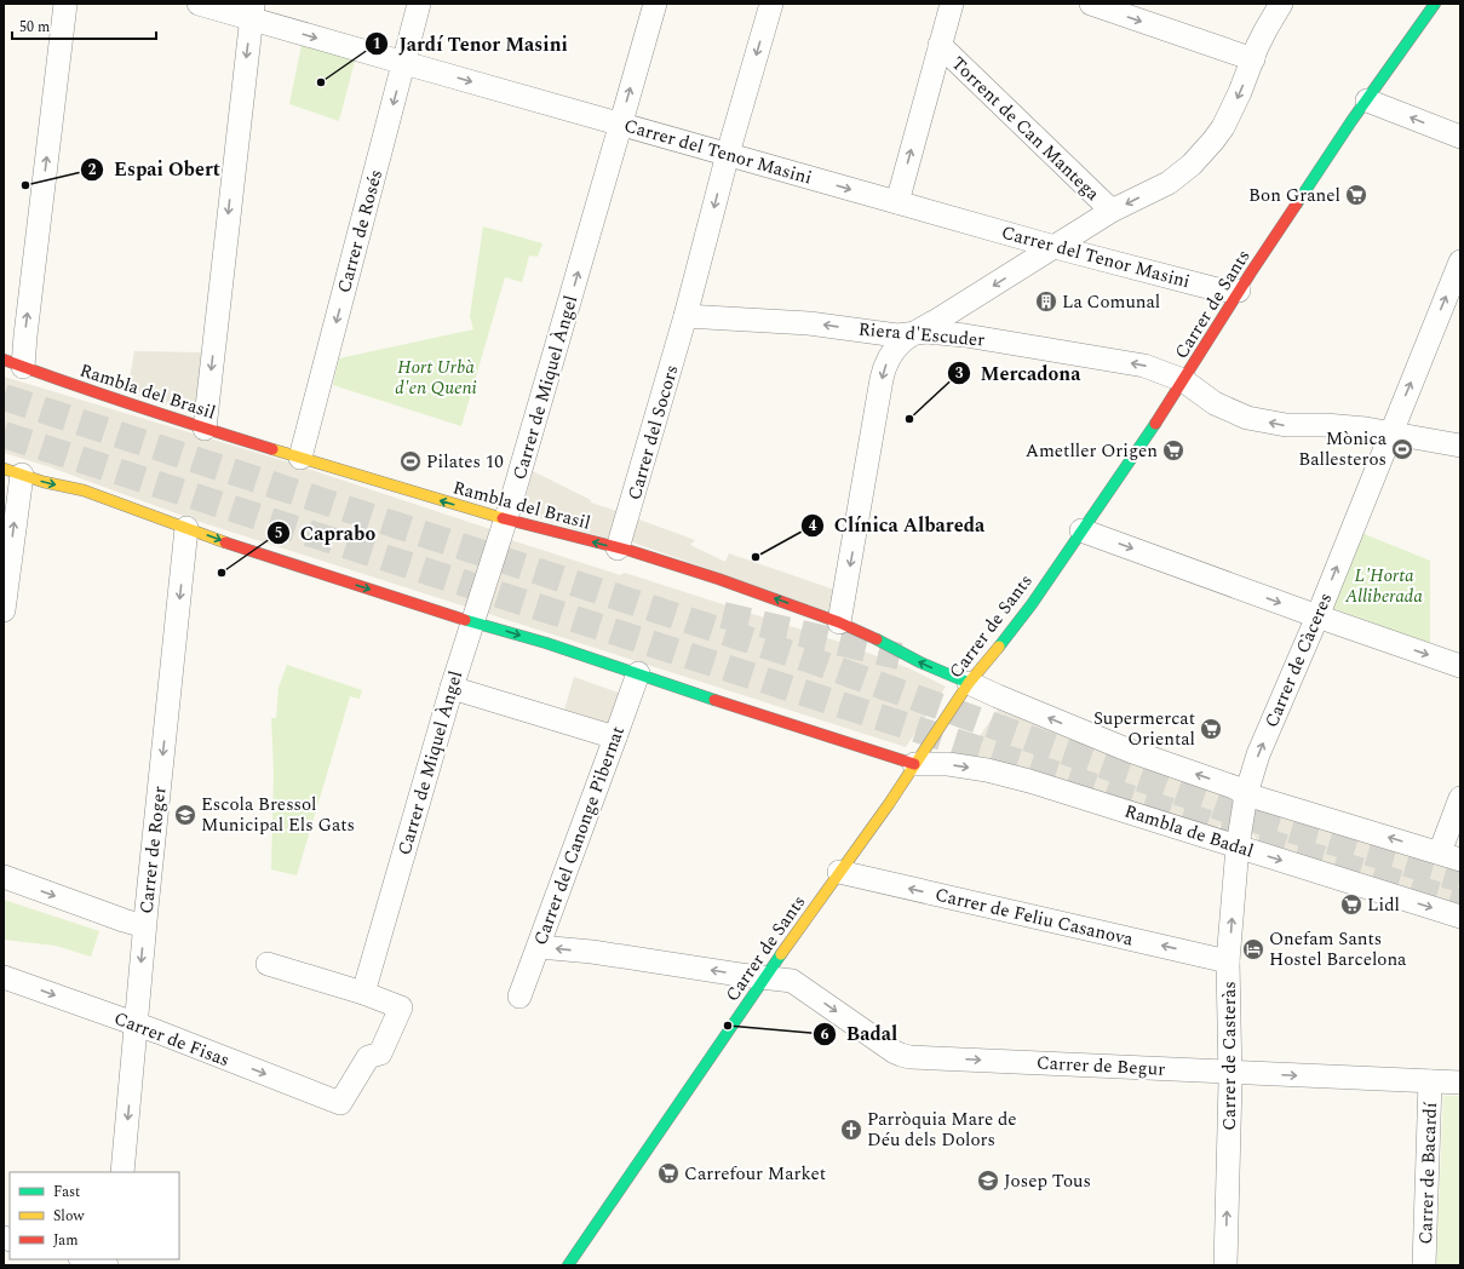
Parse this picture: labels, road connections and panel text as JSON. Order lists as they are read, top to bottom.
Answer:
{
  "streets": {
    "street": [
      "Torrent de Can Mantega",
      "Carrer del Tenor Masini",
      "Carrer de Rosés",
      "Carrer de Sants",
      "Riera d'Escuder",
      "Carrer de Miquel Àngel",
      "Rambla del Brasil",
      "Carrer del Socors",
      "Carrer de Càceres",
      "Rambla de Badal",
      "Carrer del Canonge Pibernat",
      "Carrer de Roger",
      "Carrer de Feliu Casanova",
      "Carrer de Fisas",
      "Carrer de Casteràs",
      "Carrer de Begur",
      "Carrer de Bacardí"
    ]
  },
  "crossings": [
    ["Carrer del Tenor Masini", "Carrer de Rosés"],
    ["Carrer del Tenor Masini", "Carrer de Sants"],
    ["Carrer del Tenor Masini", "Carrer de Miquel Àngel"],
    ["Carrer del Tenor Masini", "Carrer del Socors"],
    ["Carrer de Rosés", "Rambla del Brasil"],
    ["Carrer de Sants", "Riera d'Escuder"],
    ["Carrer de Sants", "Rambla del Brasil"],
    ["Carrer de Sants", "Rambla de Badal"],
    ["Carrer de Sants", "Carrer de Feliu Casanova"],
    ["Carrer de Sants", "Carrer de Begur"],
    ["Riera d'Escuder", "Carrer del Socors"],
    ["Riera d'Escuder", "Carrer de Càceres"],
    ["Carrer de Miquel Àngel", "Rambla del Brasil"],
    ["Carrer de Miquel Àngel", "Carrer de Fisas"],
    ["Rambla del Brasil", "Carrer del Socors"],
    ["Carrer de Càceres", "Rambla de Badal"],
    ["Carrer de Càceres", "Carrer de Casteràs"],
    ["Rambla de Badal", "Carrer de Casteràs"],
    ["Carrer del Canonge Pibernat", "Carrer de Begur"],
    ["Carrer de Roger", "Carrer de Fisas"],
    ["Carrer de Feliu Casanova", "Carrer de Casteràs"],
    ["Carrer de Casteràs", "Carrer de Begur"],
    ["Carrer de Begur", "Carrer de Bacardí"]
  ],
  "one_way": [
    "Carrer del Tenor Masini",
    "Carrer de Miquel Àngel",
    "Rambla del Brasil",
    "Carrer de Càceres",
    "Carrer de Roger",
    "Carrer de Casteràs"
  ],
  "parks": ["Hort Urbà d'en Queni", "L'Horta Alliberada"],
  "places": {
    "other": [
      "Jardí Tenor Masini",
      "Espai Obert",
      "Mercadona",
      "Clínica Albareda",
      "Caprabo",
      "Badal"
    ],
    "supermarket": [
      "Bon Granel",
      "Ametller Origen",
      "Supermercat Oriental",
      "Lidl",
      "Carrefour Market"
    ],
    "building": ["La Comunal"],
    "sports": ["Mònica Ballesteros", "Pilates 10"],
    "school or university": ["Escola Bressol Municipal Els Gats", "Josep Tous"],
    "hotel": ["Onefam Sants Hostel Barcelona"],
    "church": ["Parròquia Mare de Déu dels Dolors"]
  },
  "legend": ["Fast", "Slow", "Jam"],
  "scale_bar": "50 m"
}
